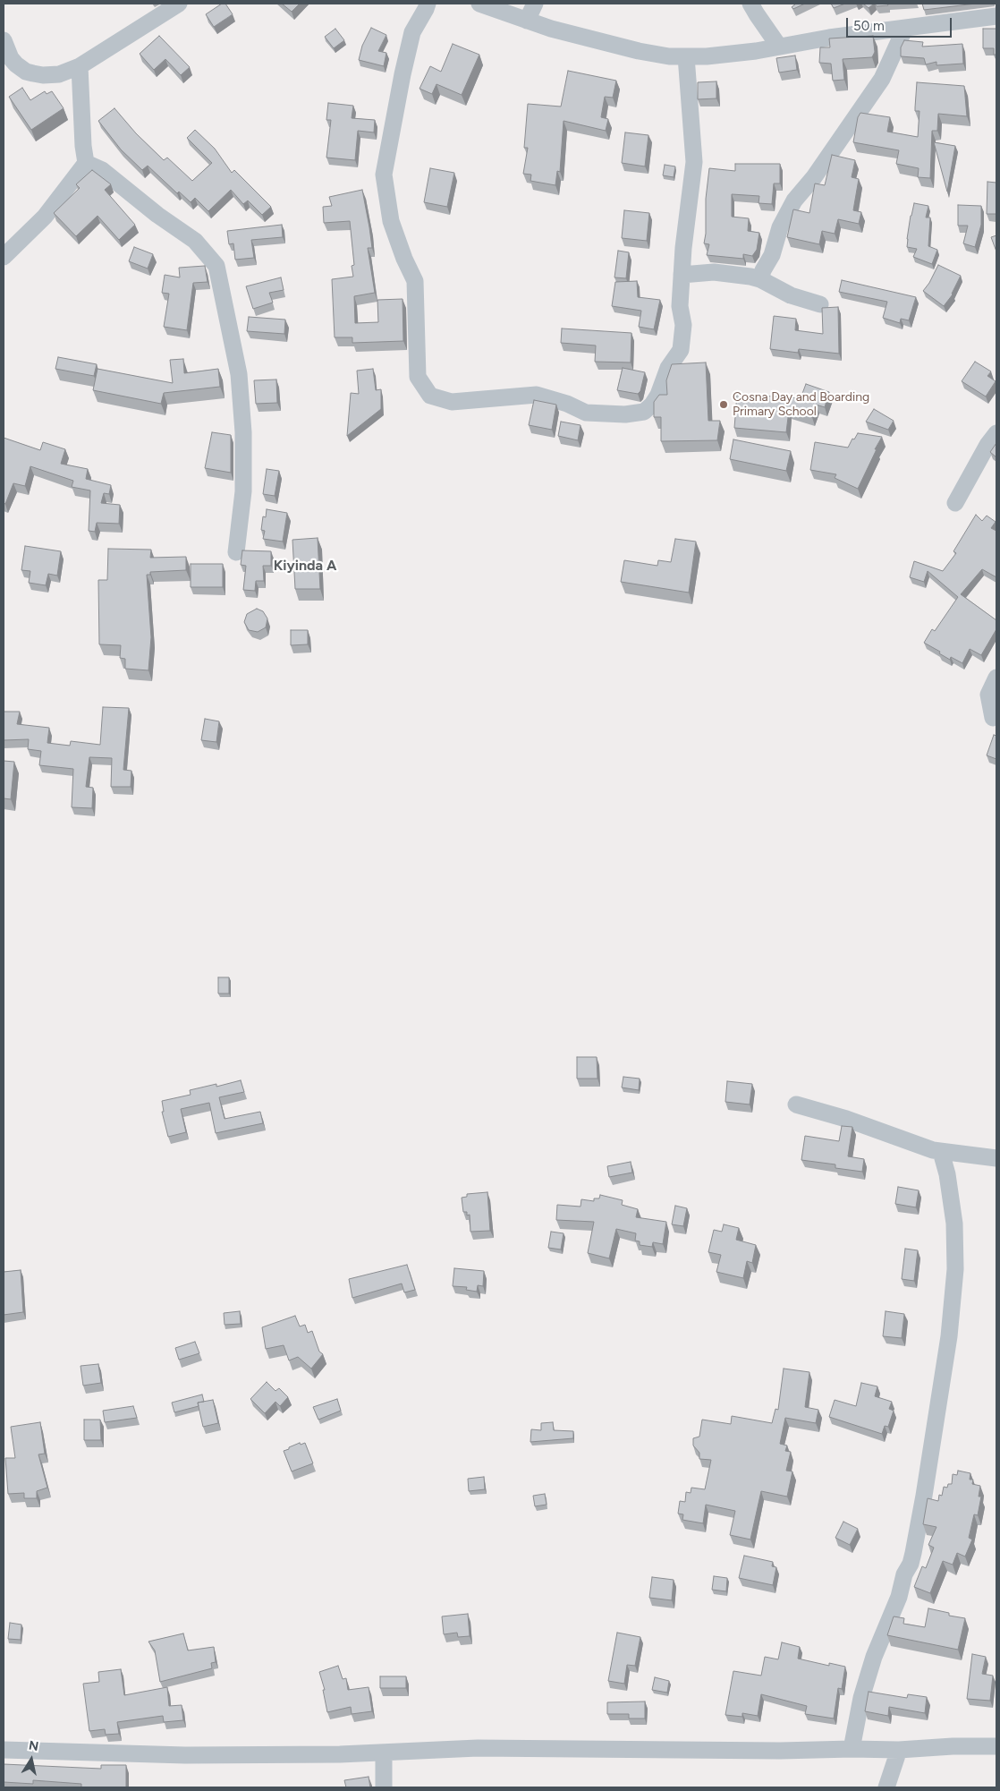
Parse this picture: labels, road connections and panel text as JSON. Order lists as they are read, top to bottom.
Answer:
{
  "districts": ["Kiyinda A"],
  "places": ["Cosna Day and Boarding Primary School"],
  "scale_bar": "50 m",
  "north": "top"
}
